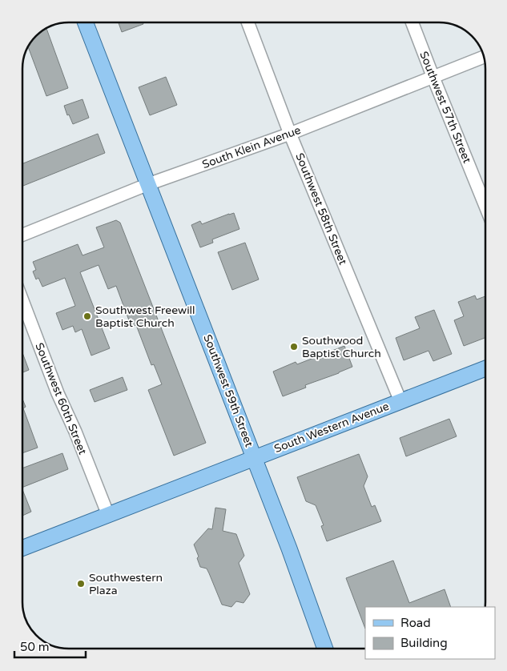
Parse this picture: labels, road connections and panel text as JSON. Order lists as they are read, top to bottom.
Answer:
{
  "streets": {
    "main road": ["Southwest 59th Street", "South Western Avenue"],
    "street": [
      "Southwest 57th Street",
      "South Klein Avenue",
      "Southwest 58th Street",
      "Southwest 60th Street"
    ]
  },
  "crossings": [
    ["Southwest 57th Street", "South Klein Avenue"],
    ["South Klein Avenue", "Southwest 58th Street"],
    ["South Klein Avenue", "Southwest 59th Street"],
    ["Southwest 58th Street", "South Western Avenue"],
    ["Southwest 59th Street", "South Western Avenue"],
    ["Southwest 60th Street", "South Western Avenue"]
  ],
  "places": ["Southwest Freewill Baptist Church", "Southwood Baptist Church", "Southwestern Plaza"],
  "legend": ["Road", "Building"],
  "scale_bar": "50 m"
}
